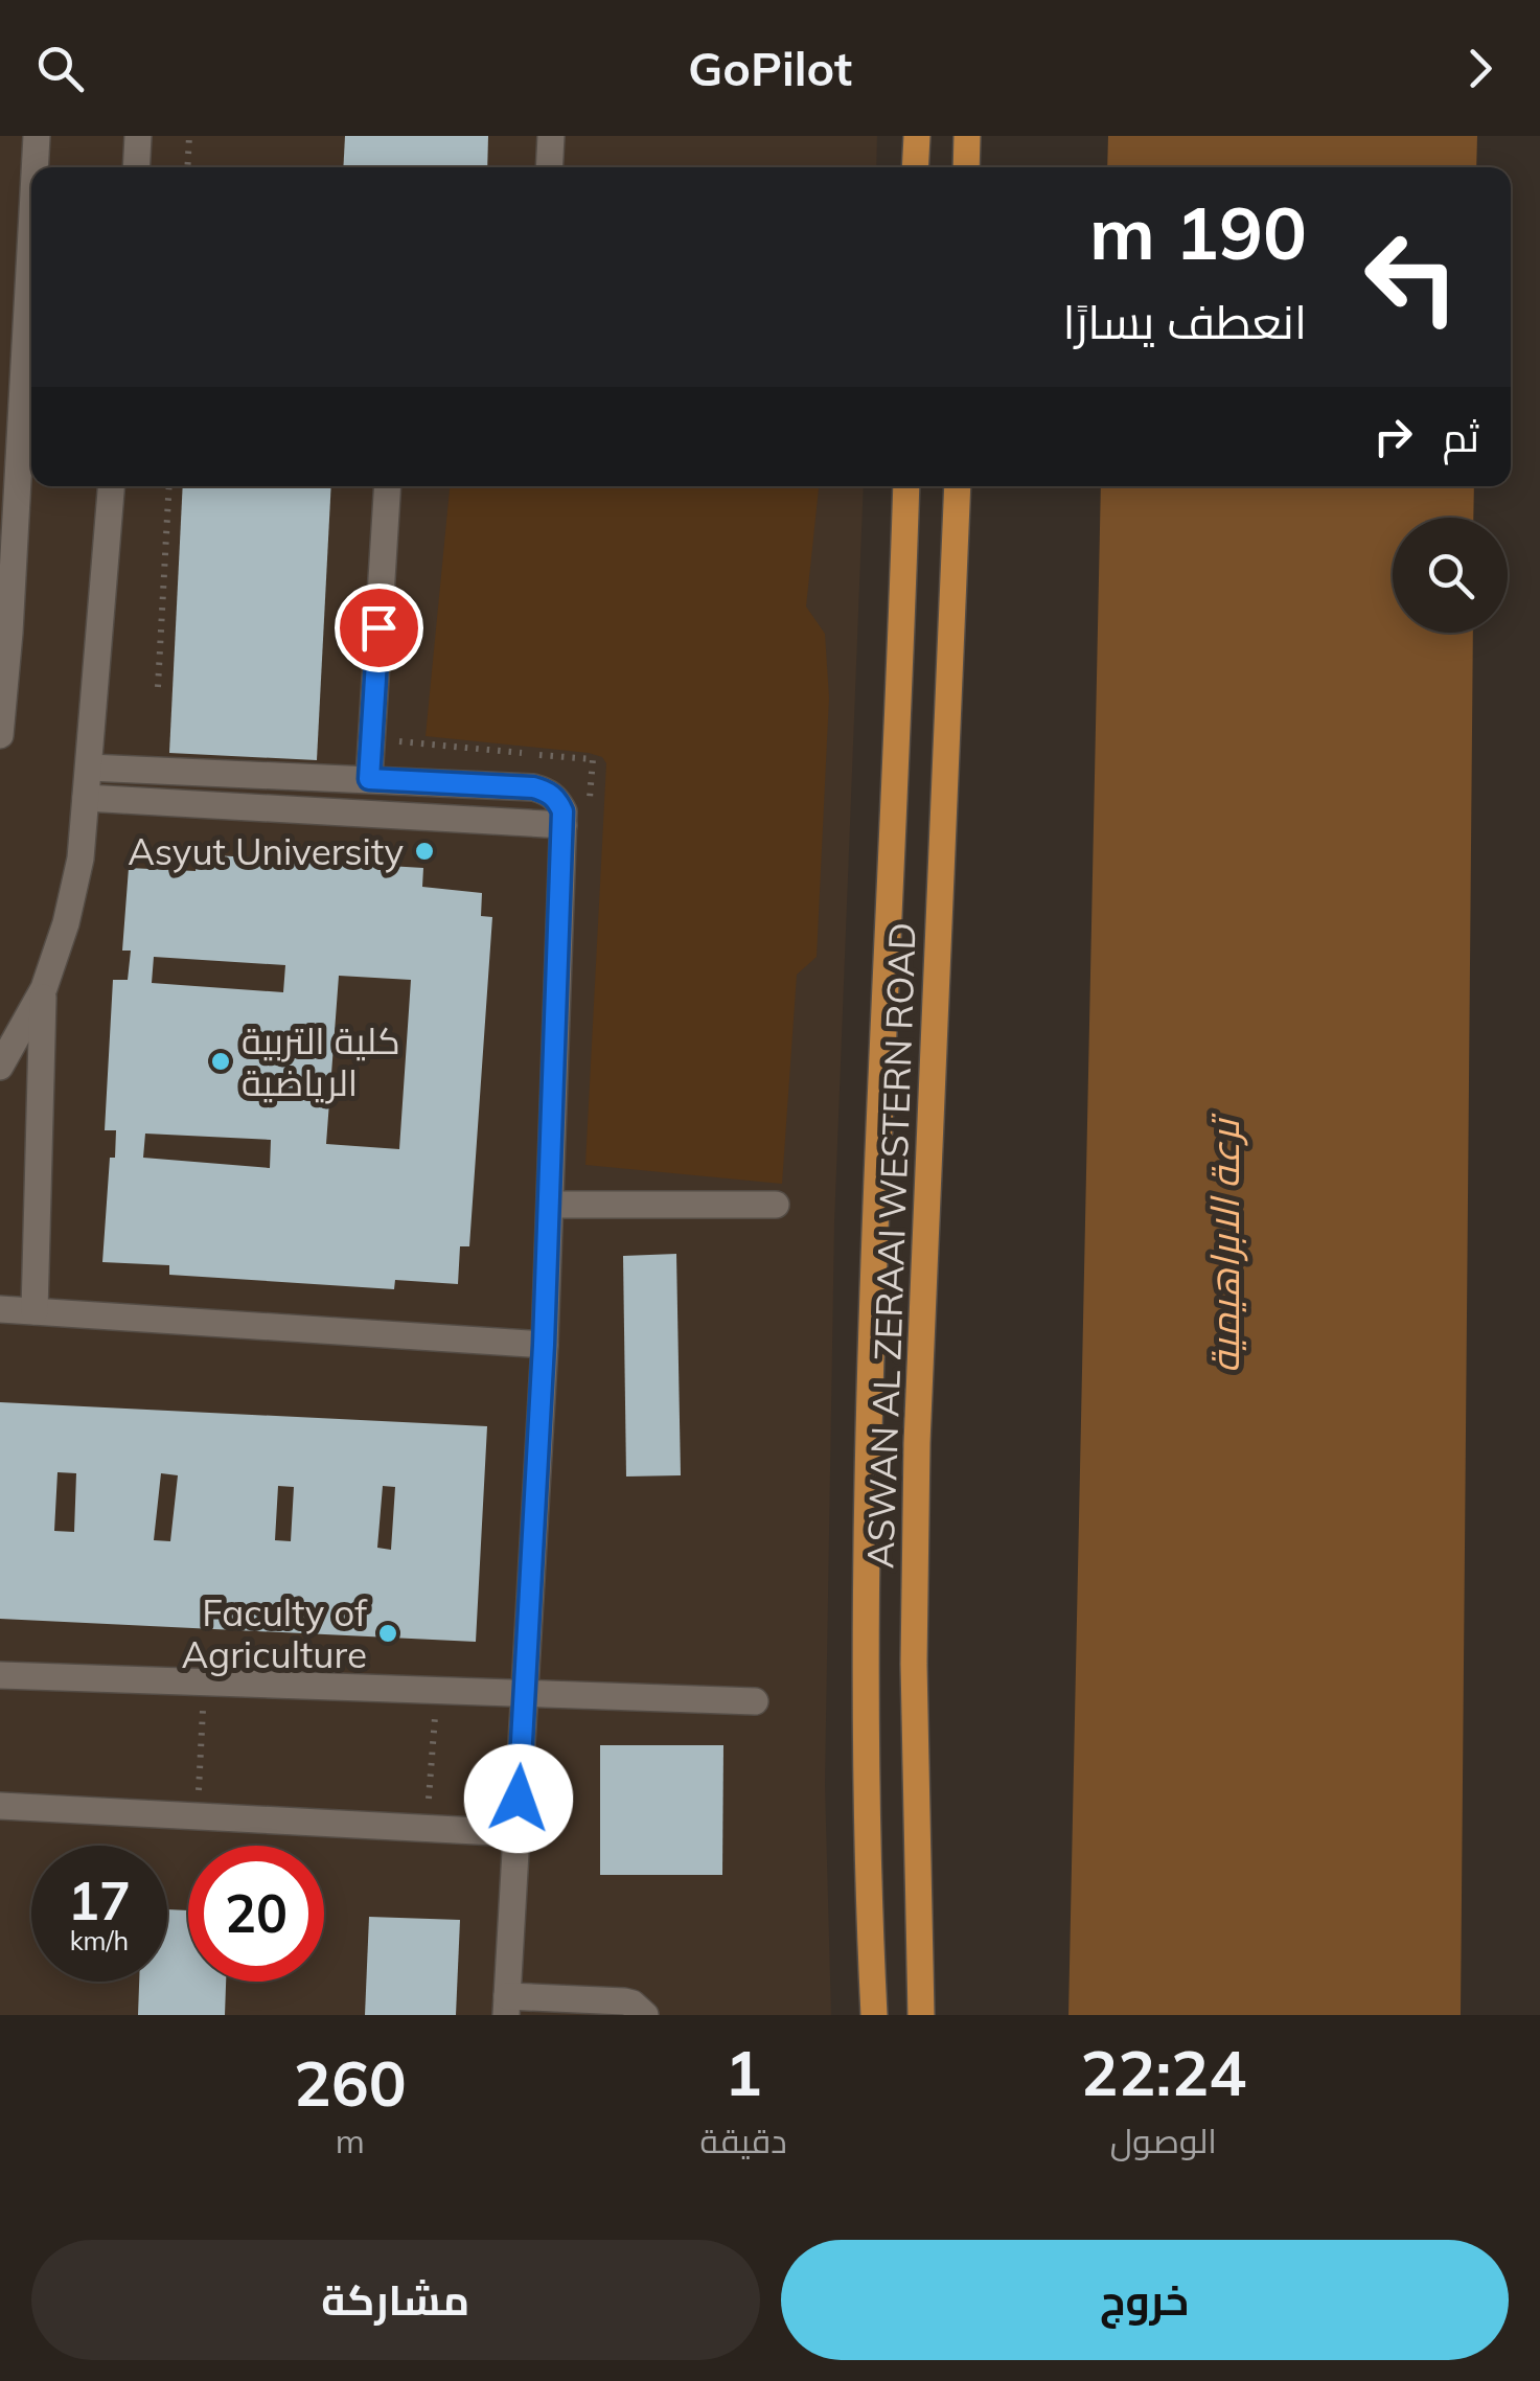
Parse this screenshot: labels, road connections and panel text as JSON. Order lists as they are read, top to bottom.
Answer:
{
  "streets": {
    "main road": ["ASWAN AL ZERAAI WESTERN ROAD"]
  },
  "water": ["ترعة الابراهيمية"],
  "places": ["Asyut University", "كلية التربية الرياضية", "Faculty of Agriculture"],
  "page": {
    "header": "GoPilot",
    "turn": ["190 m", "انعطف يسارًا"],
    "then": "ثم",
    "speed": "17 km/h",
    "limit": "20",
    "eta": [
      "22:24",
      "الوصول",
      "1",
      "دقيقة",
      "260",
      "m"
    ],
    "buttons": ["خروج", "مشاركة"]
  }
}
